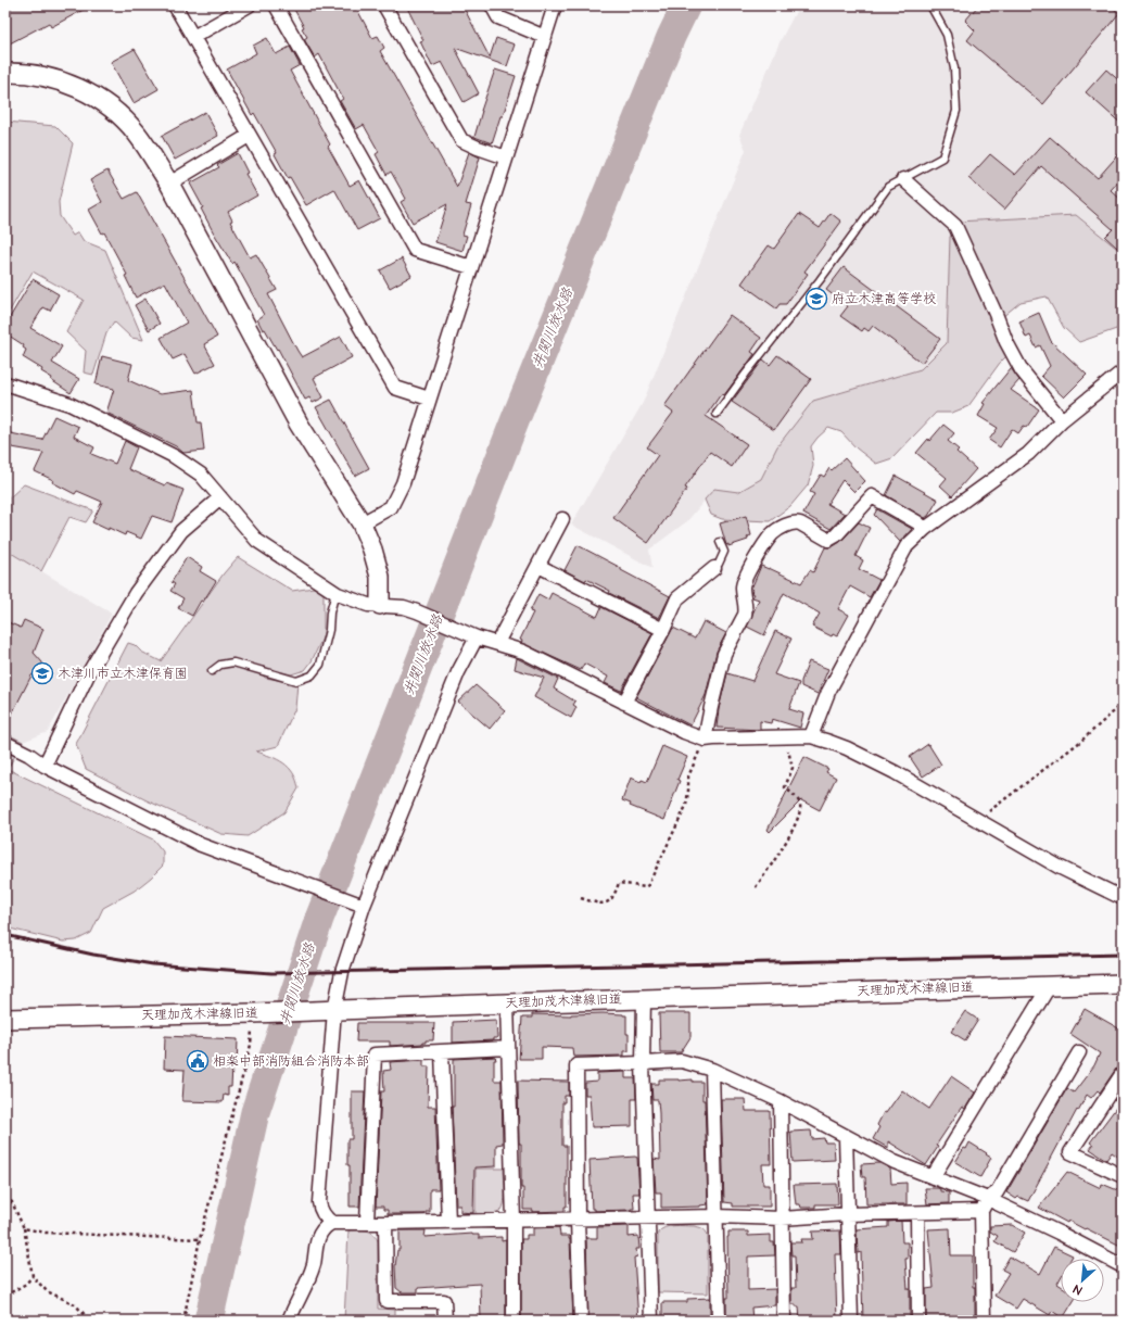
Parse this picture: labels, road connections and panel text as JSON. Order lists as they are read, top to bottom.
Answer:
{
  "streets": {
    "street": ["天理加茂木津線旧道"]
  },
  "water": ["井関川放水路"],
  "places": {
    "school or university": ["府立木津高等学校", "木津川市立木津保育園"],
    "public building": ["相楽中部消防組合消防本部"]
  },
  "north": "bottom left"
}
